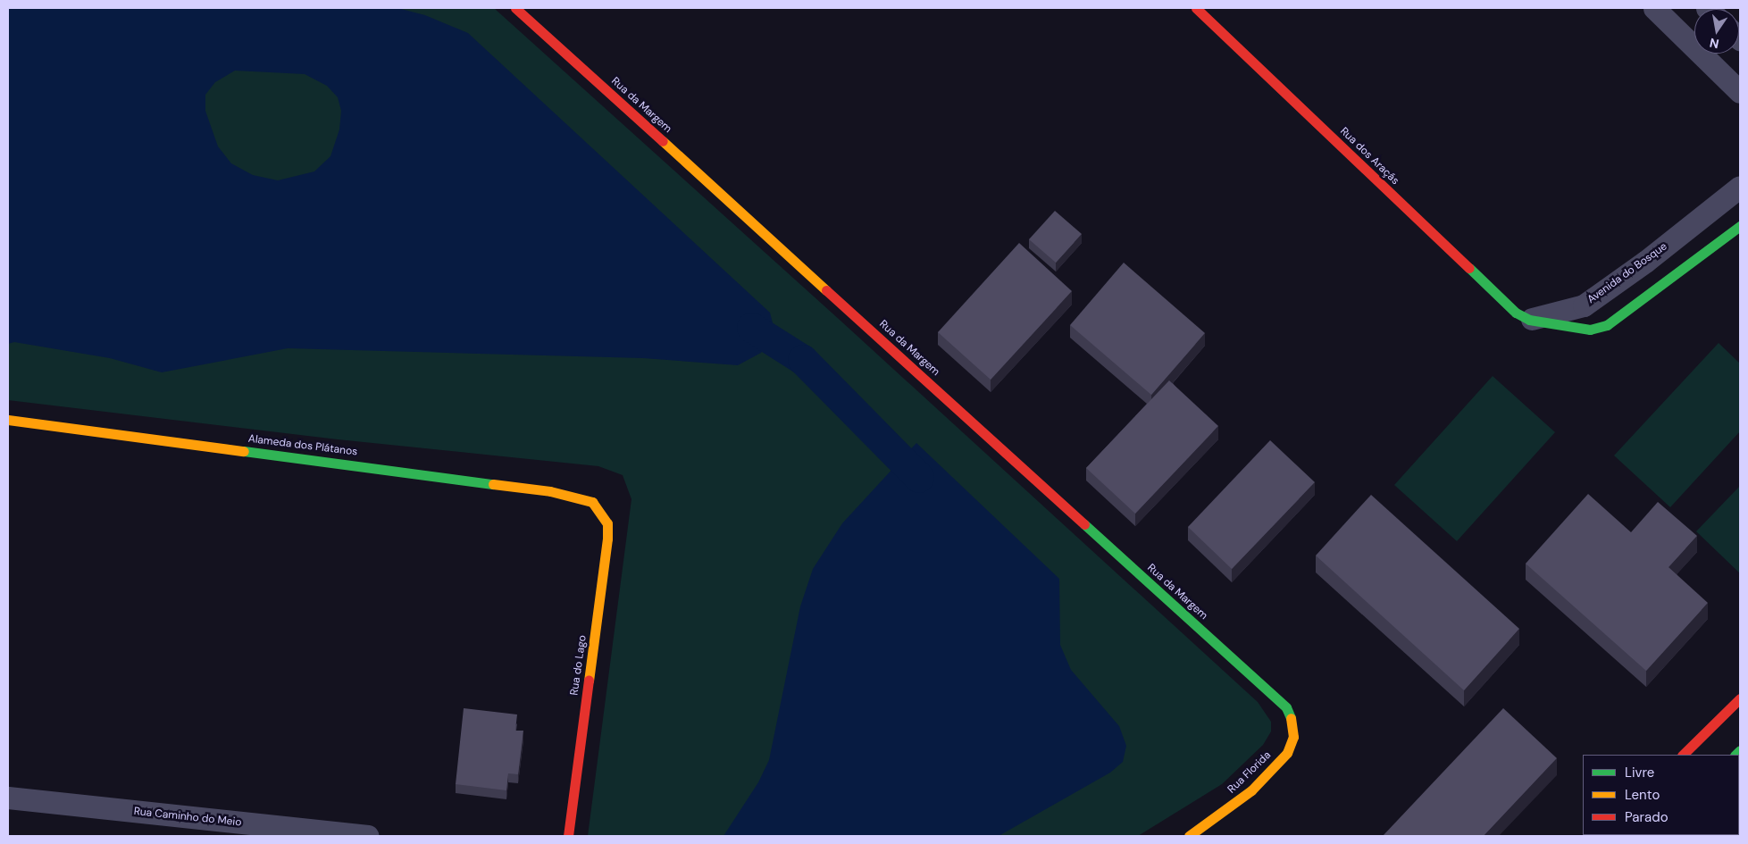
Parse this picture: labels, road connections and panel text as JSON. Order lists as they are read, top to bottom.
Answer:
{
  "streets": {
    "street": [
      "Rua da Margem",
      "Rua dos Araçás",
      "Avenida do Bosque",
      "Alameda dos Plátanos",
      "Rua do Lago",
      "Rua Florida",
      "Rua Caminho do Meio"
    ]
  },
  "crossings": [
    ["Rua da Margem", "Rua Florida"],
    ["Rua dos Araçás", "Avenida do Bosque"],
    ["Alameda dos Plátanos", "Rua do Lago"]
  ],
  "legend": ["Livre", "Lento", "Parado"],
  "north": "bottom"
}
